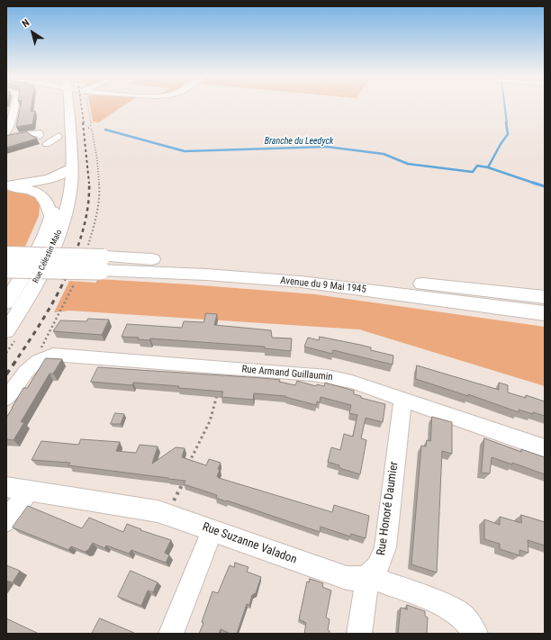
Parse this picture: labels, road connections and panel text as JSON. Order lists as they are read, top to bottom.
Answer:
{
  "streets": {
    "highway": ["Avenue du 9 Mai 1945"],
    "main road": ["Rue Célestin Malo"],
    "street": ["Rue Armand Guillaumin", "Rue Honoré Daumier", "Rue Suzanne Valadon"]
  },
  "crossings": [
    ["Rue Armand Guillaumin", "Rue Honoré Daumier"],
    ["Rue Honoré Daumier", "Rue Suzanne Valadon"]
  ],
  "water": ["Branche du Leedyck"],
  "north": "top left"
}
